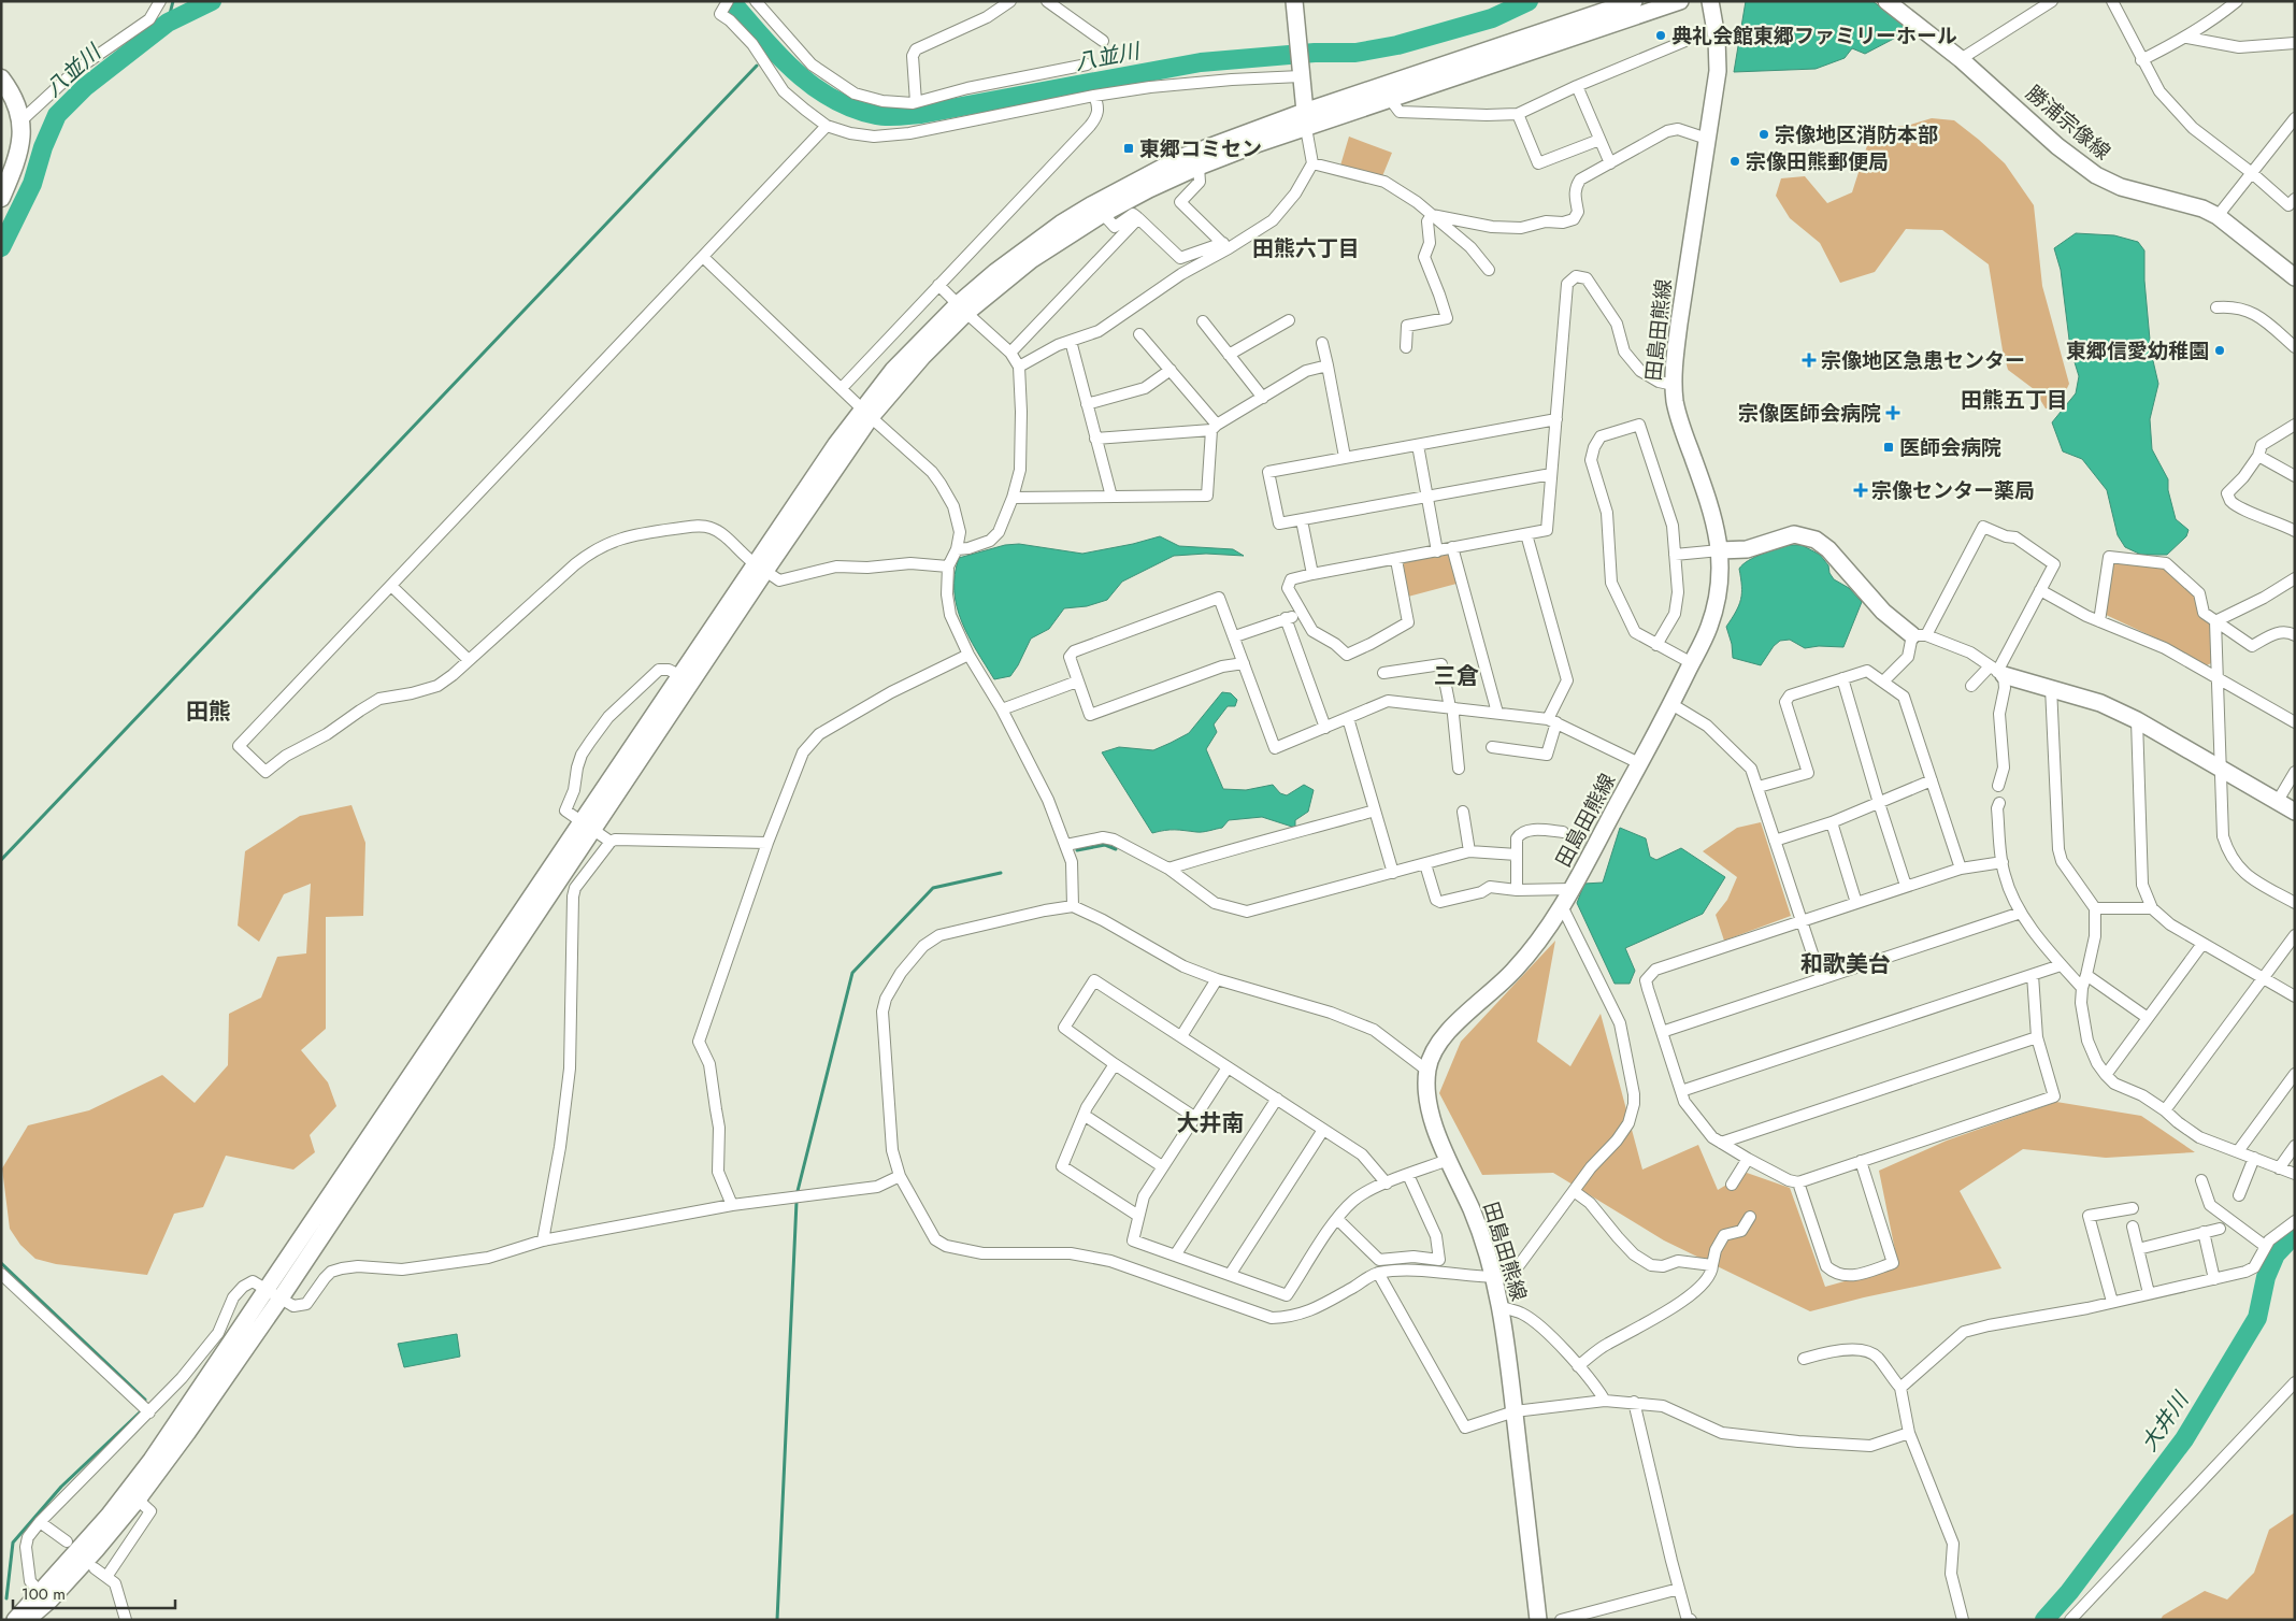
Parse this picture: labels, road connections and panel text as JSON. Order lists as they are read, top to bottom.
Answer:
{
  "streets": {
    "street": ["勝浦宗像線", "田島田熊線"]
  },
  "districts": [
    "田熊六丁目",
    "田熊五丁目",
    "三倉",
    "田熊",
    "和歌美台",
    "大井南"
  ],
  "water": ["八並川", "大井川"],
  "places": {
    "other": [
      "典礼会館東郷ファミリーホール",
      "宗像地区消防本部",
      "宗像田熊郵便局",
      "東郷信愛幼稚園"
    ],
    "transit": ["東郷コミセン", "医師会病院"],
    "health": ["宗像地区急患センター", "宗像医師会病院", "宗像センター薬局"]
  },
  "scale_bar": "100 m"
}
